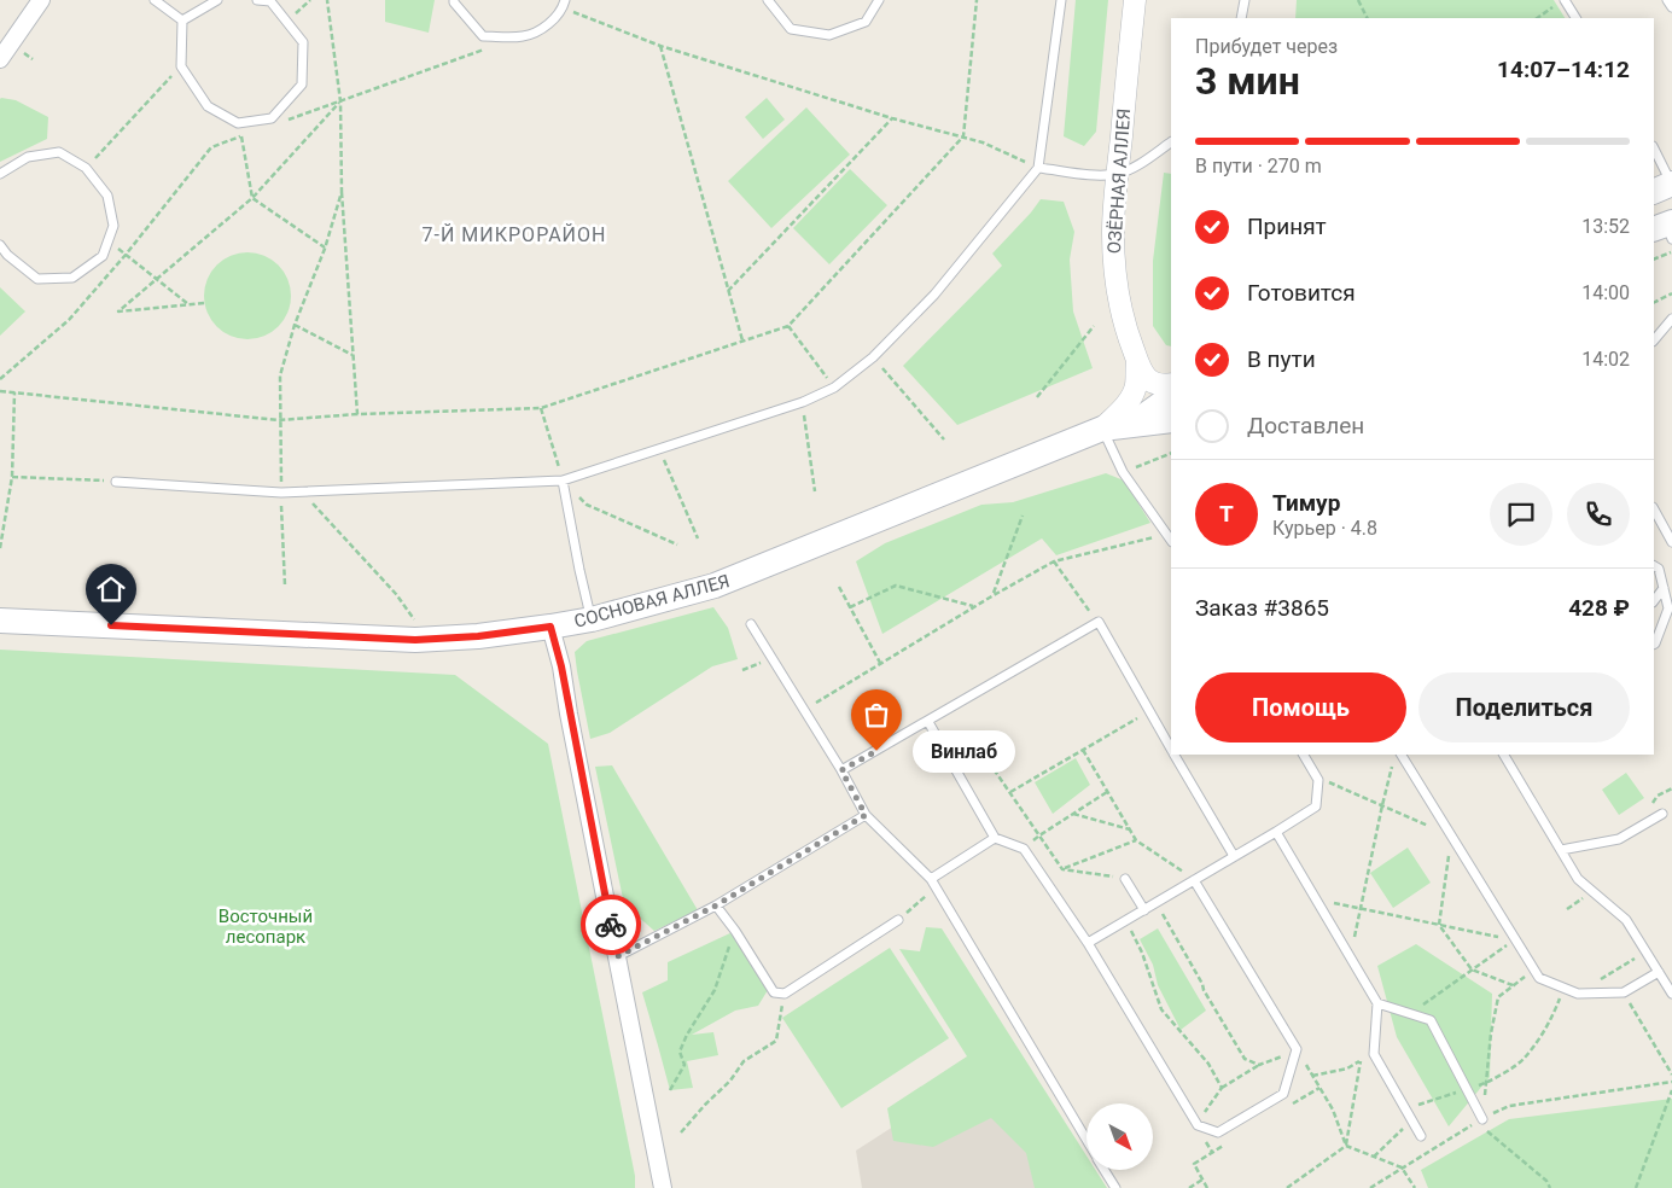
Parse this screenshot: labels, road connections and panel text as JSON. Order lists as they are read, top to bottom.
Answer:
{
  "streets": {
    "main road": ["СОСНОВАЯ АЛЛЕЯ"],
    "street": ["ОЗЁРНАЯ АЛЛЕЯ"]
  },
  "districts": ["7-Й МИКРОРАЙОН"],
  "parks": ["Восточный лесопарк"],
  "places": ["Винлаб"],
  "north": "bottom right",
  "page": {
    "heading": ["3 мин", "Прибудет через", "14:07–14:12"],
    "panel": [
      "Тимур",
      "Курьер · 4.8",
      "Заказ #3865",
      "428 ₽"
    ],
    "bar": "В пути · 270 m",
    "list": [
      ["Принят", "13:52"],
      ["Готовится", "14:00"],
      ["В пути", "14:02"],
      "Доставлен"
    ],
    "round": "Т",
    "buttons": ["Помощь", "Поделиться"],
    "bubble": "Винлаб"
  }
}
